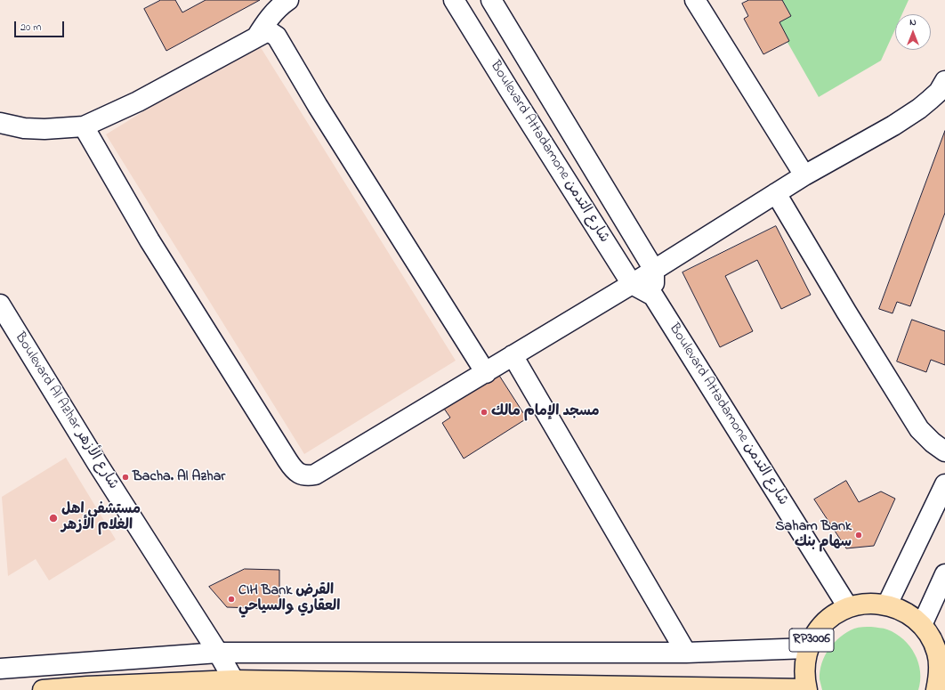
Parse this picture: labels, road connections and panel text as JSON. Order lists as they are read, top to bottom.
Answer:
{
  "streets": {
    "main road": ["RP3006"],
    "street": ["Boulevard Attadamone شارع التدمن", "Boulevard Al Azhar شارع الأزهر"]
  },
  "crossings": [
    ["Boulevard Attadamone شارع التدمن", "RP3006"],
    ["Boulevard Al Azhar شارع الأزهر", "RP3006"]
  ],
  "places": [
    "مسجد الإمام مالك",
    "Bacha. Al Azhar",
    "مستشفى اهل الغلام الأزهر",
    "Saham Bank سهام بنك",
    "CIH Bank القرض العقاري والسياحي"
  ],
  "scale_bar": "20 m",
  "north": "top"
}
